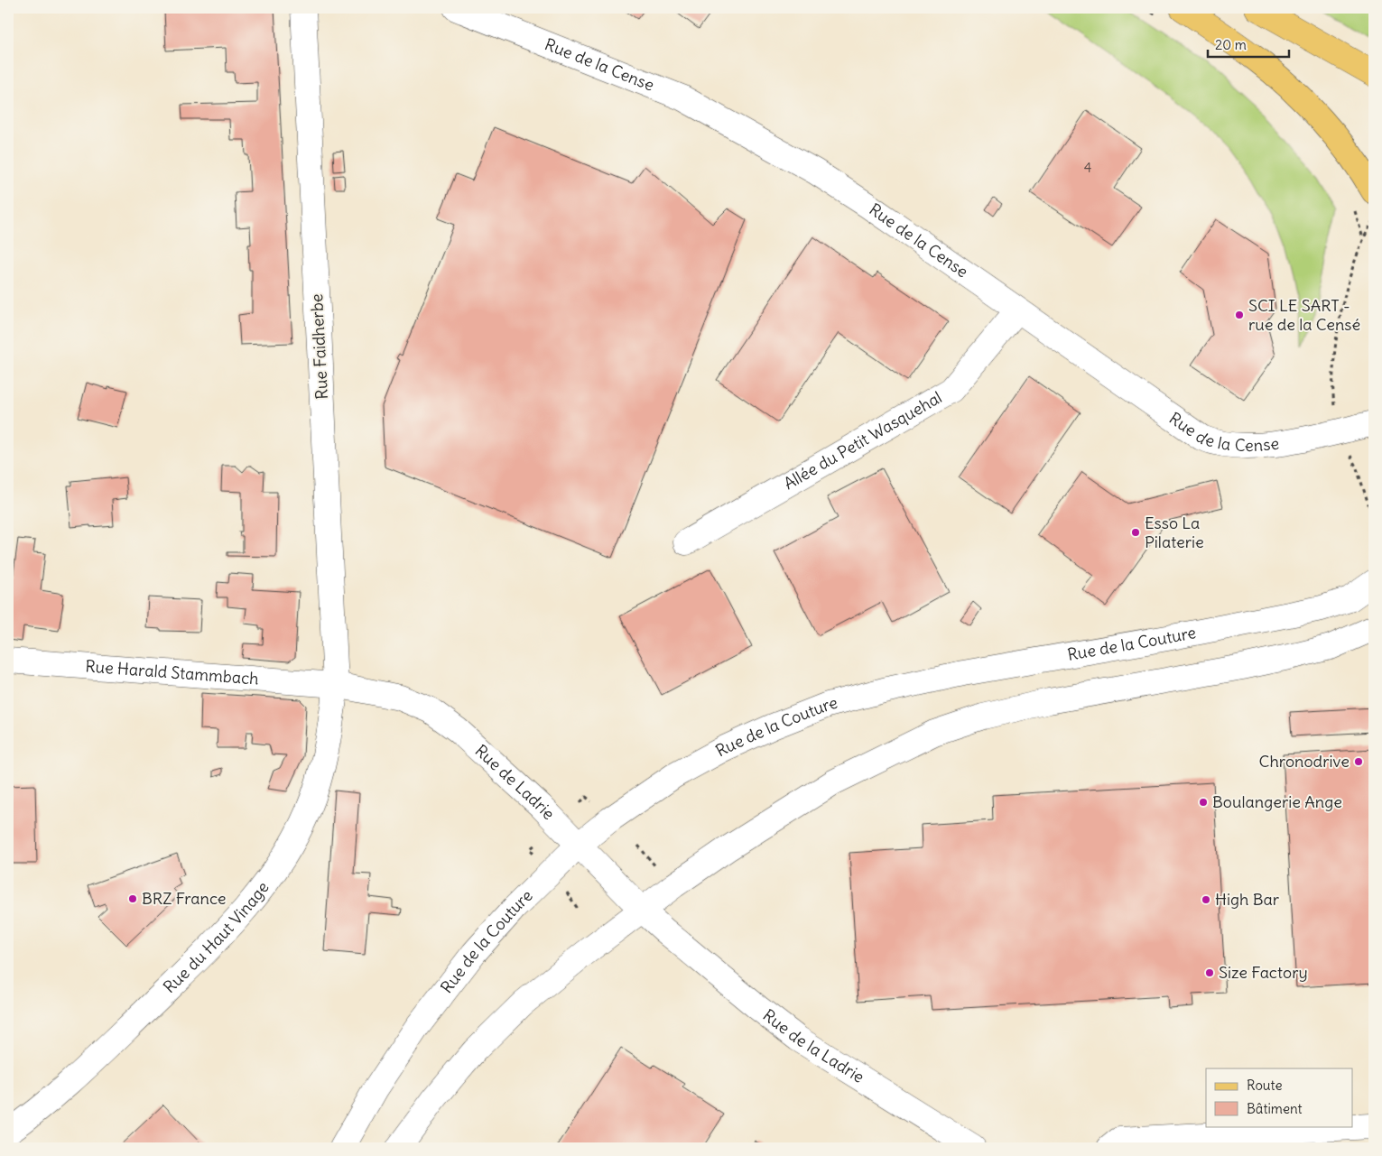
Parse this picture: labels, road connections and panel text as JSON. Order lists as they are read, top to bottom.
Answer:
{
  "streets": {
    "street": [
      "Rue de la Cense",
      "Rue Faidherbe",
      "Allée du Petit Wasquehal",
      "Rue de la Couture",
      "Rue Harald Stammbach",
      "Rue de Ladrie",
      "Rue du Haut Vinage",
      "Rue de la Ladrie"
    ]
  },
  "crossings": [
    ["Rue de la Cense", "Allée du Petit Wasquehal"],
    ["Rue Faidherbe", "Rue Harald Stammbach"],
    ["Rue Faidherbe", "Rue de Ladrie"],
    ["Rue Faidherbe", "Rue du Haut Vinage"],
    ["Rue de la Couture", "Rue de Ladrie"],
    ["Rue Harald Stammbach", "Rue de Ladrie"],
    ["Rue Harald Stammbach", "Rue du Haut Vinage"],
    ["Rue de Ladrie", "Rue du Haut Vinage"],
    ["Rue de Ladrie", "Rue de la Ladrie"]
  ],
  "places": [
    "SCI LE SART - rue de la Censé",
    "Esso La Pilaterie",
    "Chronodrive",
    "Boulangerie Ange",
    "BRZ France",
    "High Bar",
    "Size Factory"
  ],
  "house_numbers": ["4"],
  "legend": ["Route", "Bâtiment"],
  "scale_bar": "20 m"
}
